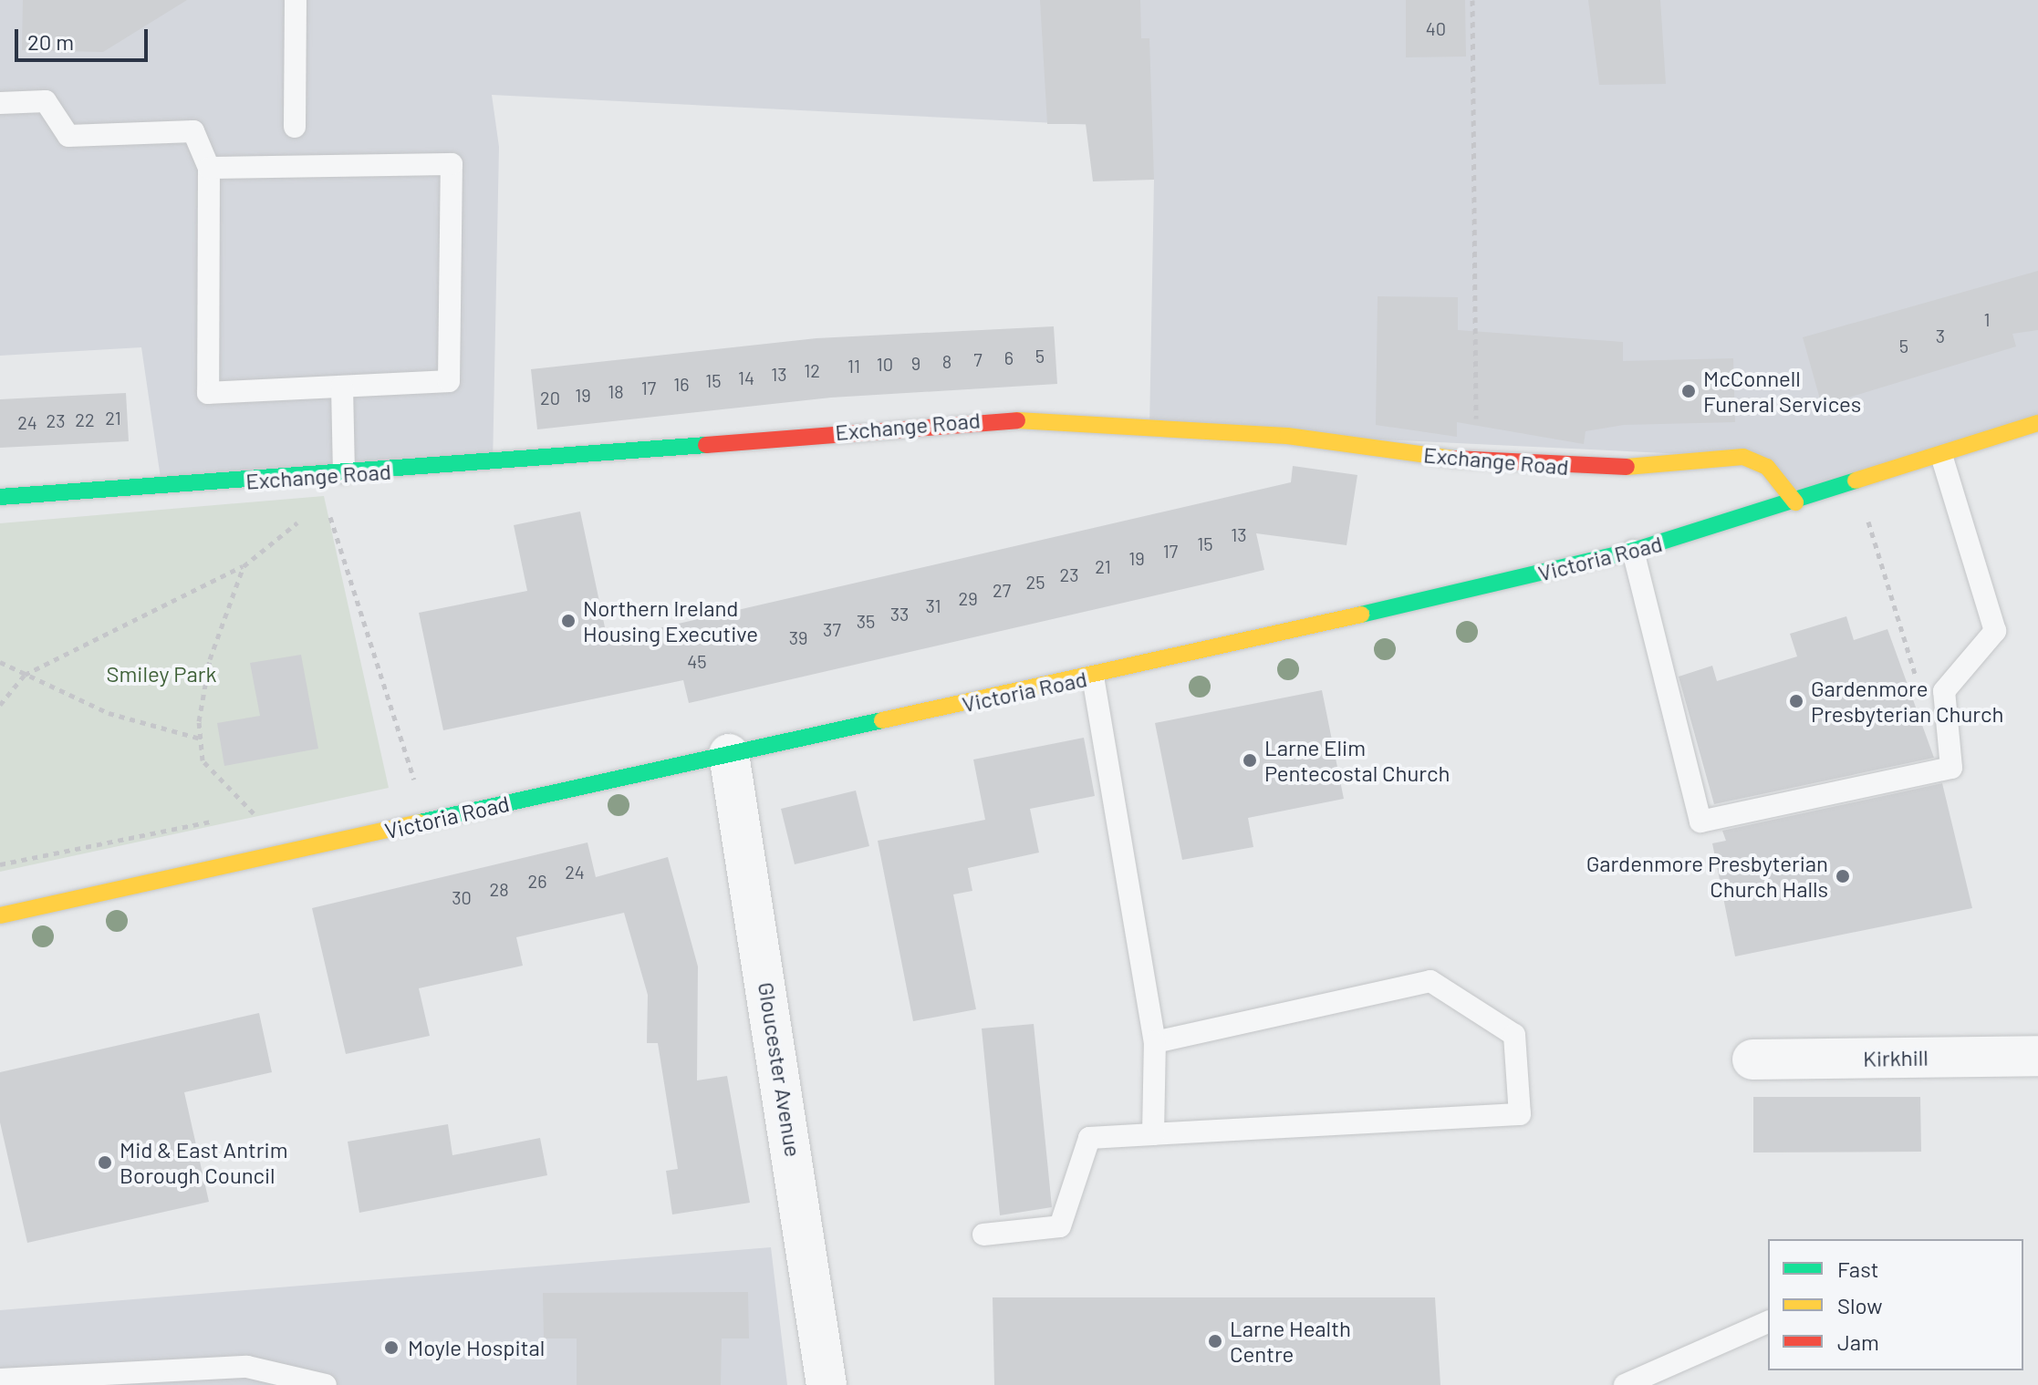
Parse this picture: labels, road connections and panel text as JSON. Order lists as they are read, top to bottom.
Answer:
{
  "streets": {
    "street": [
      "Exchange Road",
      "Victoria Road",
      "Kirkhill",
      "Gloucester Avenue"
    ]
  },
  "crossings": [
    ["Exchange Road", "Victoria Road"],
    ["Victoria Road", "Gloucester Avenue"]
  ],
  "parks": ["Smiley Park"],
  "places": [
    "McConnell Funeral Services",
    "Northern Ireland Housing Executive",
    "Gardenmore Presbyterian Church",
    "Larne Elim Pentecostal Church",
    "Gardenmore Presbyterian Church Halls",
    "Mid & East Antrim Borough Council",
    "Larne Health Centre",
    "Moyle Hospital"
  ],
  "house_numbers": [
    "40",
    "1",
    "3",
    "5",
    "5",
    "6",
    "7",
    "8",
    "9",
    "10",
    "11",
    "12",
    "13",
    "14",
    "15",
    "16",
    "17",
    "18",
    "19",
    "20",
    "21",
    "22",
    "23",
    "24",
    "13",
    "15",
    "17",
    "19",
    "21",
    "23",
    "25",
    "27",
    "29",
    "31",
    "33",
    "35",
    "37",
    "39",
    "45",
    "24",
    "26",
    "28",
    "30"
  ],
  "legend": ["Fast", "Slow", "Jam"],
  "scale_bar": "20 m"
}
